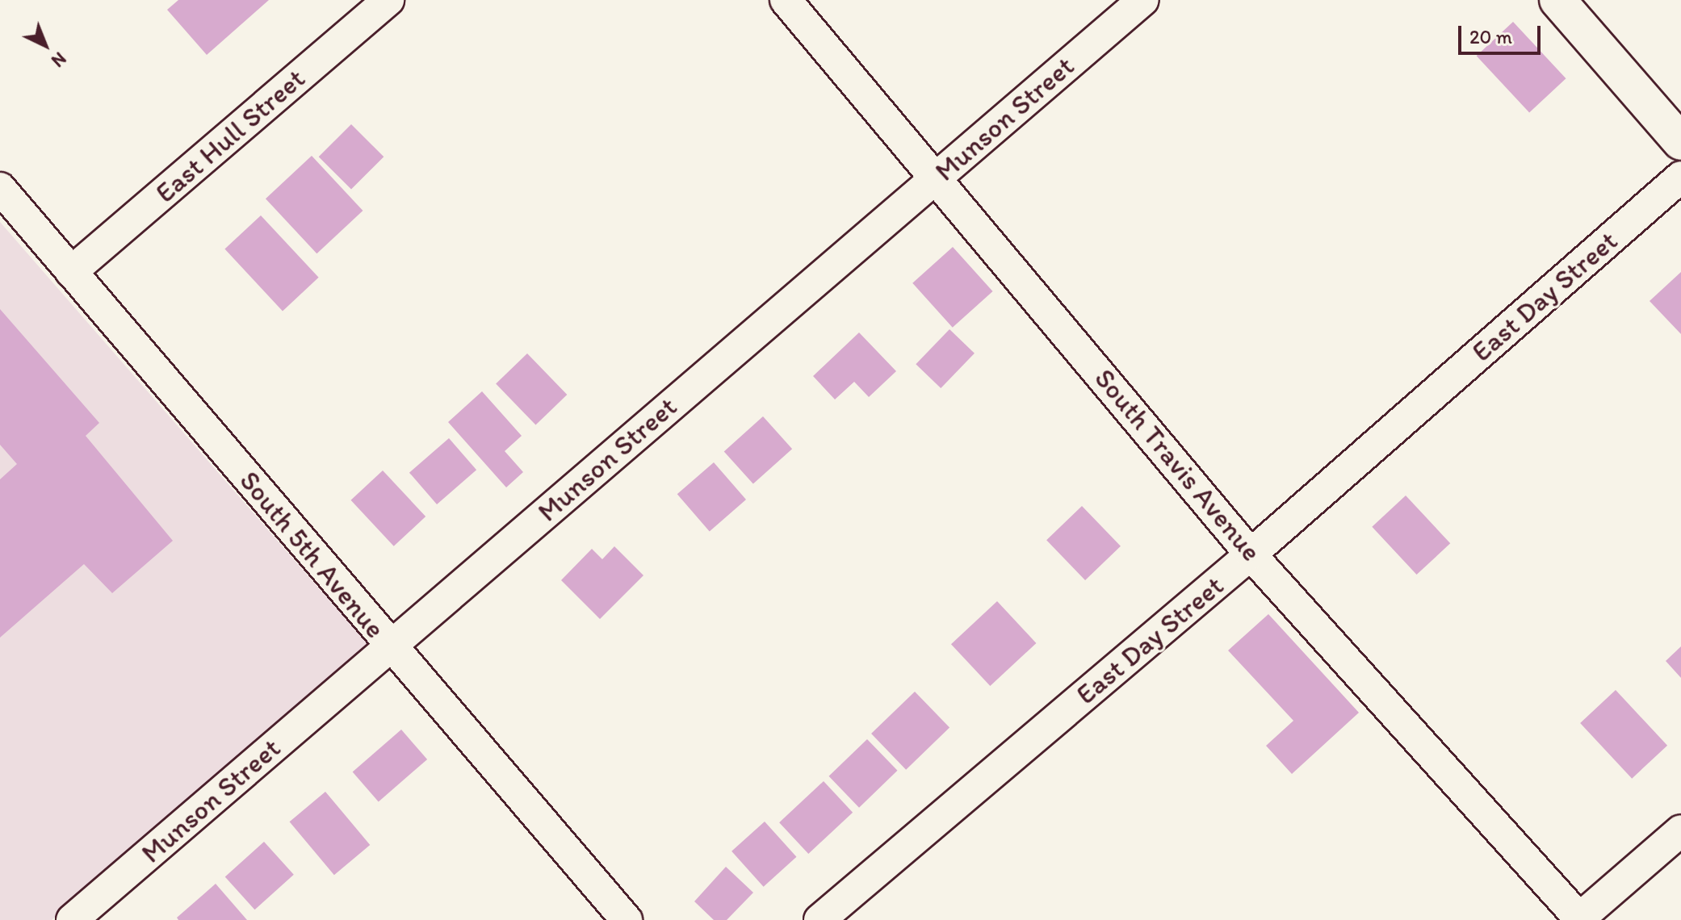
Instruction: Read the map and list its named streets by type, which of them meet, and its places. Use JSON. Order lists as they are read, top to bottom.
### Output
{
  "streets": {
    "street": [
      "Munson Street",
      "East Hull Street",
      "East Day Street",
      "South Travis Avenue",
      "South 5th Avenue"
    ]
  },
  "crossings": [
    ["Munson Street", "South Travis Avenue"],
    ["Munson Street", "South 5th Avenue"],
    ["East Hull Street", "South 5th Avenue"],
    ["East Day Street", "South Travis Avenue"]
  ],
  "scale_bar": "20 m",
  "north": "bottom right"
}
